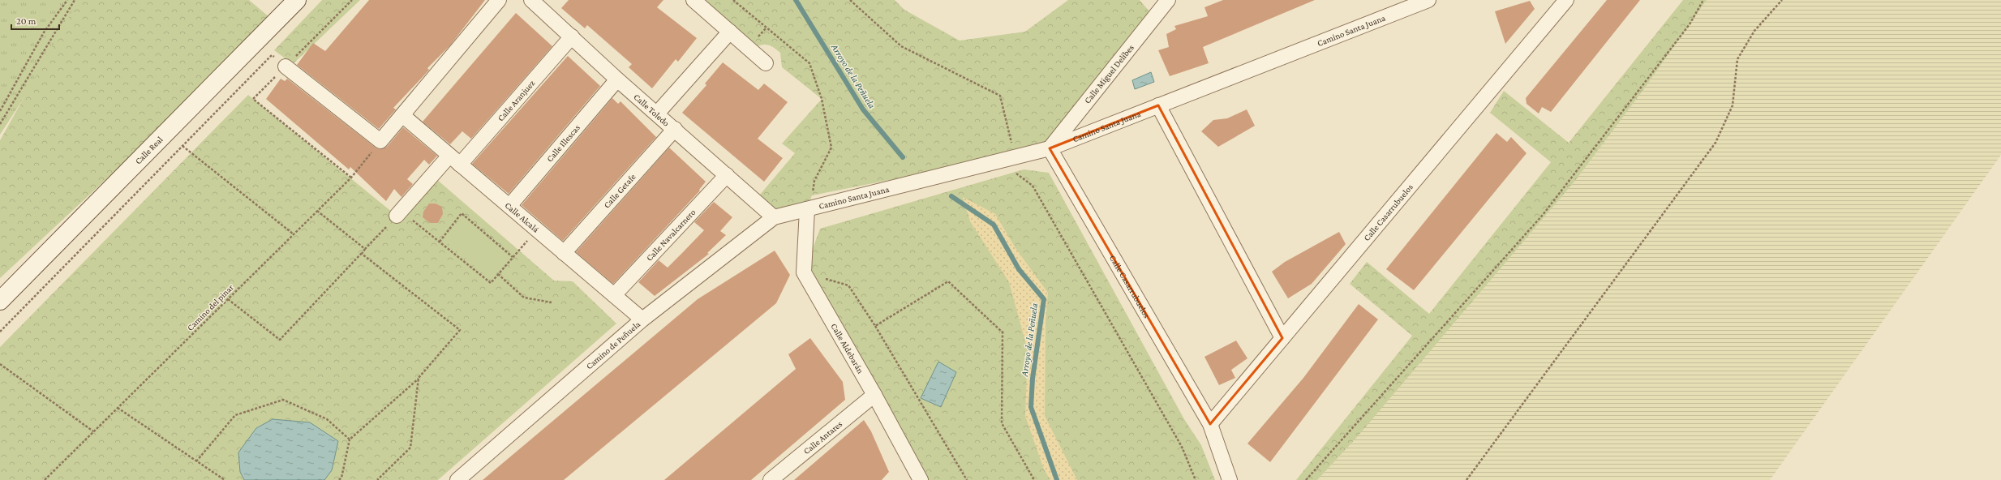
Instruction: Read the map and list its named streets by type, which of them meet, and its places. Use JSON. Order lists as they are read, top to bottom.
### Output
{
  "streets": {
    "street": [
      "Camino Santa Juana",
      "Calle Miguel Delibes",
      "Calle Aranjuez",
      "Calle Toledo",
      "Calle Illescas",
      "Calle Real",
      "Calle Getafe",
      "Calle Casarrubuelos",
      "Calle Alcalá",
      "Calle Navalcarnero",
      "Camino de Peñuela",
      "Calle Aldebarán",
      "Calle Antares"
    ],
    "path": ["Camino del pinar"]
  },
  "crossings": [
    ["Camino Santa Juana", "Calle Miguel Delibes"],
    ["Camino Santa Juana", "Calle Toledo"],
    ["Camino Santa Juana", "Calle Casarrubuelos"],
    ["Camino Santa Juana", "Camino de Peñuela"],
    ["Calle Miguel Delibes", "Calle Casarrubuelos"],
    ["Calle Aranjuez", "Calle Toledo"],
    ["Calle Aranjuez", "Calle Alcalá"],
    ["Calle Toledo", "Calle Illescas"],
    ["Calle Toledo", "Calle Getafe"],
    ["Calle Toledo", "Calle Navalcarnero"],
    ["Calle Toledo", "Camino de Peñuela"],
    ["Calle Illescas", "Calle Alcalá"],
    ["Calle Getafe", "Calle Alcalá"],
    ["Calle Alcalá", "Calle Navalcarnero"],
    ["Calle Alcalá", "Camino de Peñuela"],
    ["Calle Aldebarán", "Calle Antares"]
  ],
  "water": ["Arroyo de la Peñuela"],
  "scale_bar": "20 m"
}
